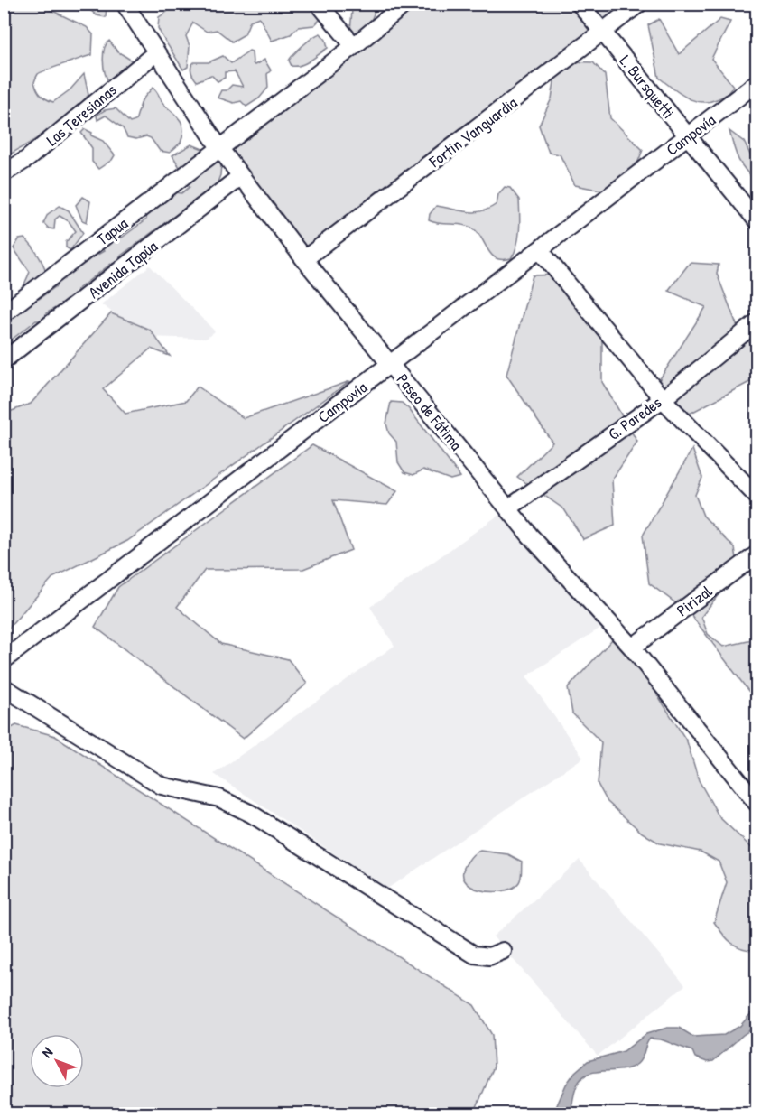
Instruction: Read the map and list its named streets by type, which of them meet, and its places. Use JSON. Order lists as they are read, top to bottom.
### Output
{
  "streets": {
    "street": [
      "L. Bursquetti",
      "Las Teresianas",
      "Fortin Vanguardia",
      "Campovía",
      "Tapua",
      "Avenida Tapúa",
      "Paseo de Fátima",
      "G. Paredes",
      "Pirizal"
    ]
  },
  "crossings": [
    ["L. Bursquetti", "Fortin Vanguardia"],
    ["L. Bursquetti", "Campovía"],
    ["Las Teresianas", "Paseo de Fátima"],
    ["Fortin Vanguardia", "Paseo de Fátima"],
    ["Campovía", "Paseo de Fátima"],
    ["Tapua", "Paseo de Fátima"],
    ["Avenida Tapúa", "Paseo de Fátima"],
    ["Paseo de Fátima", "G. Paredes"],
    ["Paseo de Fátima", "Pirizal"]
  ],
  "north": "top left"
}
